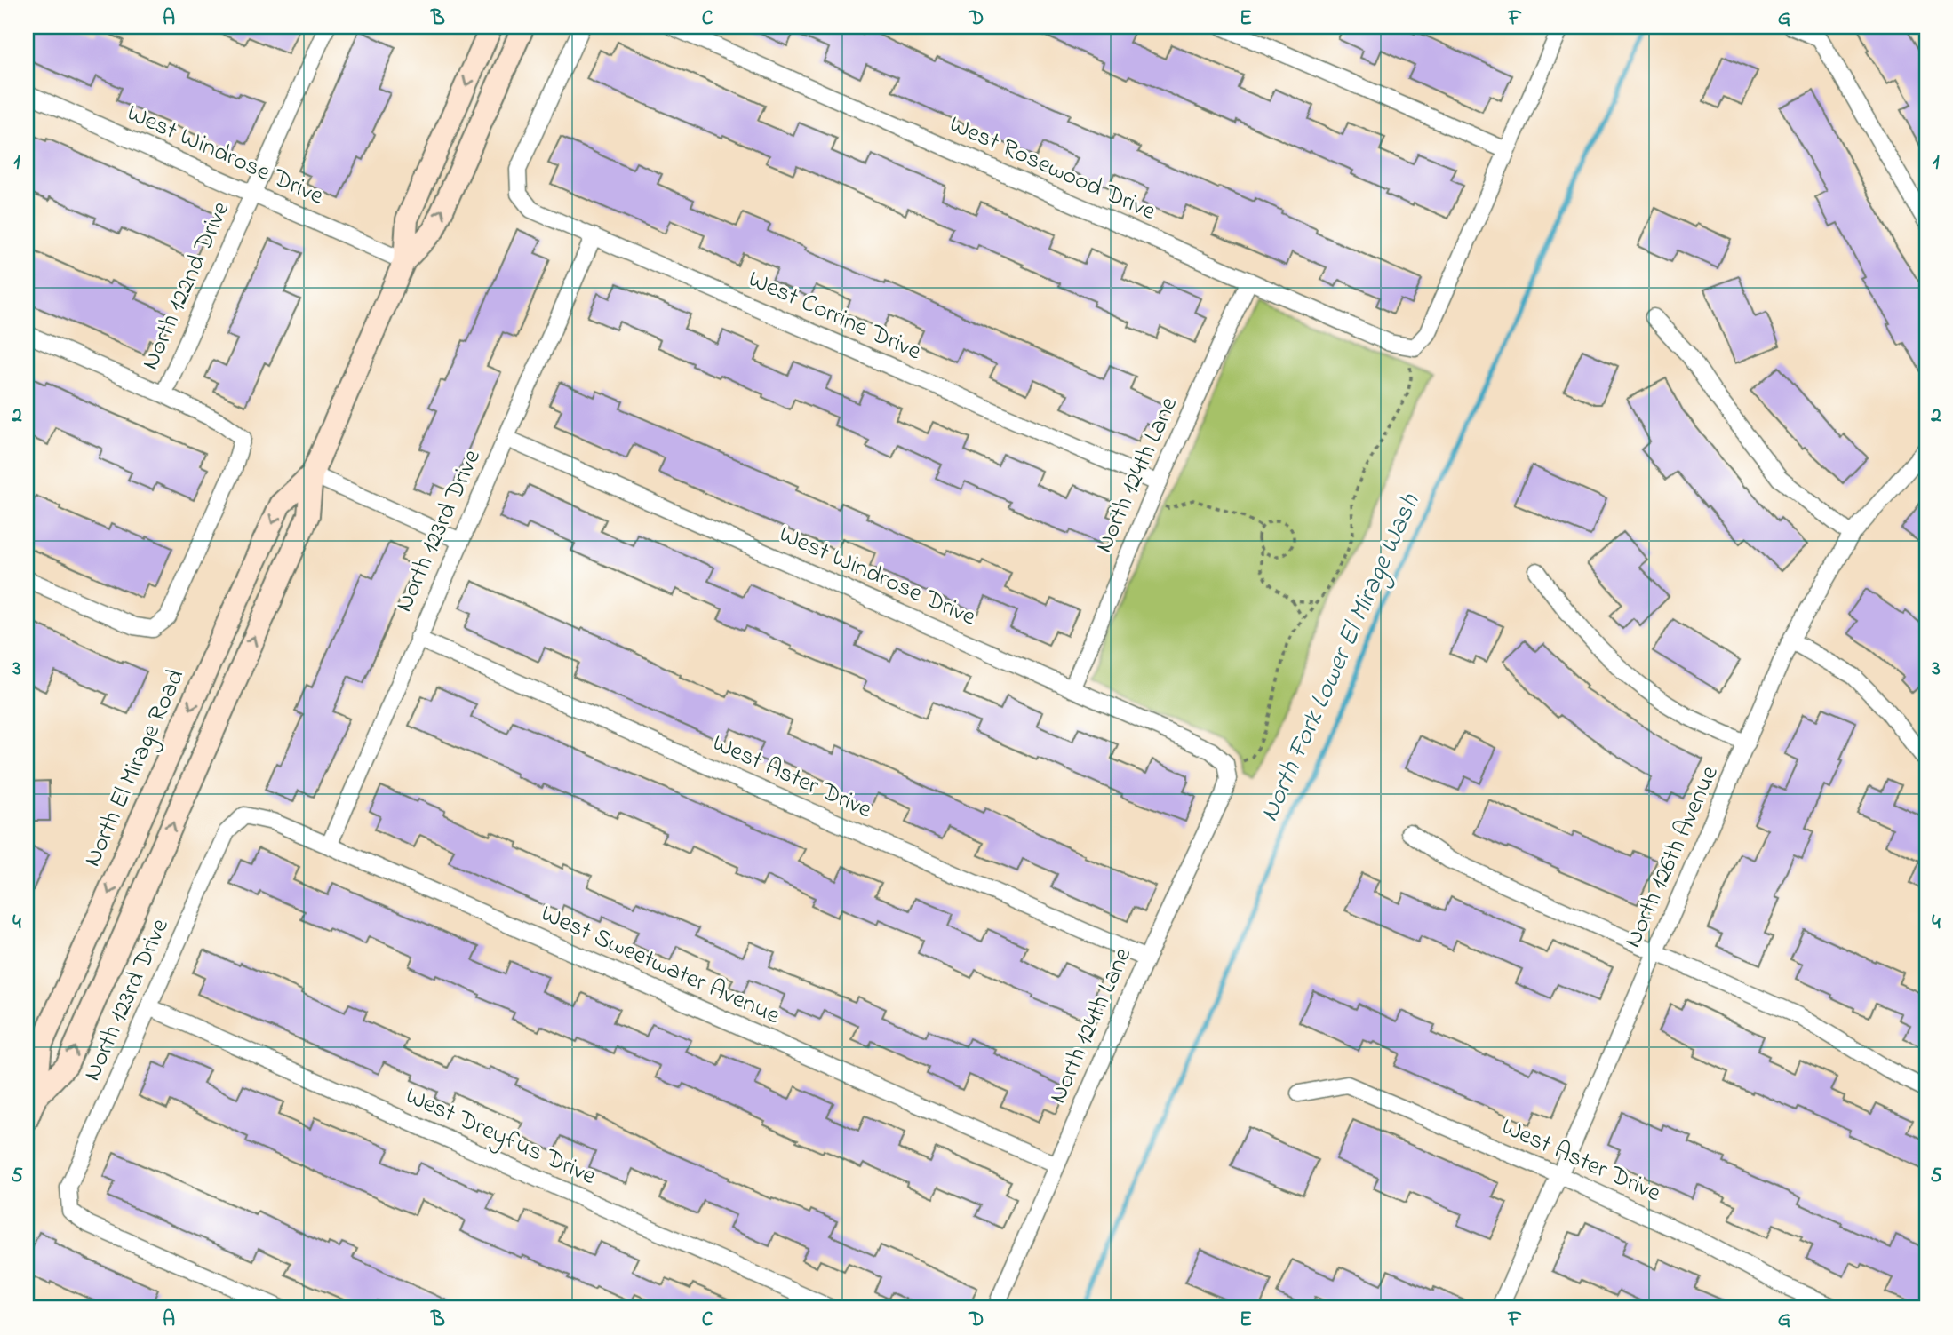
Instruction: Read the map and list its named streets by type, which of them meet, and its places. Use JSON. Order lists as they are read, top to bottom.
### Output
{
  "streets": {
    "main road": ["North El Mirage Road"],
    "street": [
      "West Windrose Drive",
      "West Rosewood Drive",
      "North 122nd Drive",
      "West Corrine Drive",
      "North 124th Lane",
      "North 123rd Drive",
      "West Aster Drive",
      "North 126th Avenue",
      "West Sweetwater Avenue",
      "West Dreyfus Drive"
    ]
  },
  "crossings": [
    ["West Windrose Drive", "North 122nd Drive"],
    ["West Windrose Drive", "North 124th Lane"],
    ["West Windrose Drive", "North 123rd Drive"],
    ["West Windrose Drive", "North El Mirage Road"],
    ["West Rosewood Drive", "North 124th Lane"],
    ["West Corrine Drive", "North 124th Lane"],
    ["West Corrine Drive", "North 123rd Drive"],
    ["North 124th Lane", "West Aster Drive"],
    ["North 124th Lane", "West Sweetwater Avenue"],
    ["North 123rd Drive", "West Aster Drive"],
    ["North 123rd Drive", "West Sweetwater Avenue"],
    ["North 123rd Drive", "West Dreyfus Drive"],
    ["West Aster Drive", "North 126th Avenue"]
  ],
  "water": ["North Fork Lower El Mirage Wash"],
  "grid": {
    "columns": [
      "A",
      "B",
      "C",
      "D",
      "E",
      "F",
      "G"
    ],
    "rows": [
      "1",
      "2",
      "3",
      "4",
      "5"
    ]
  }
}
